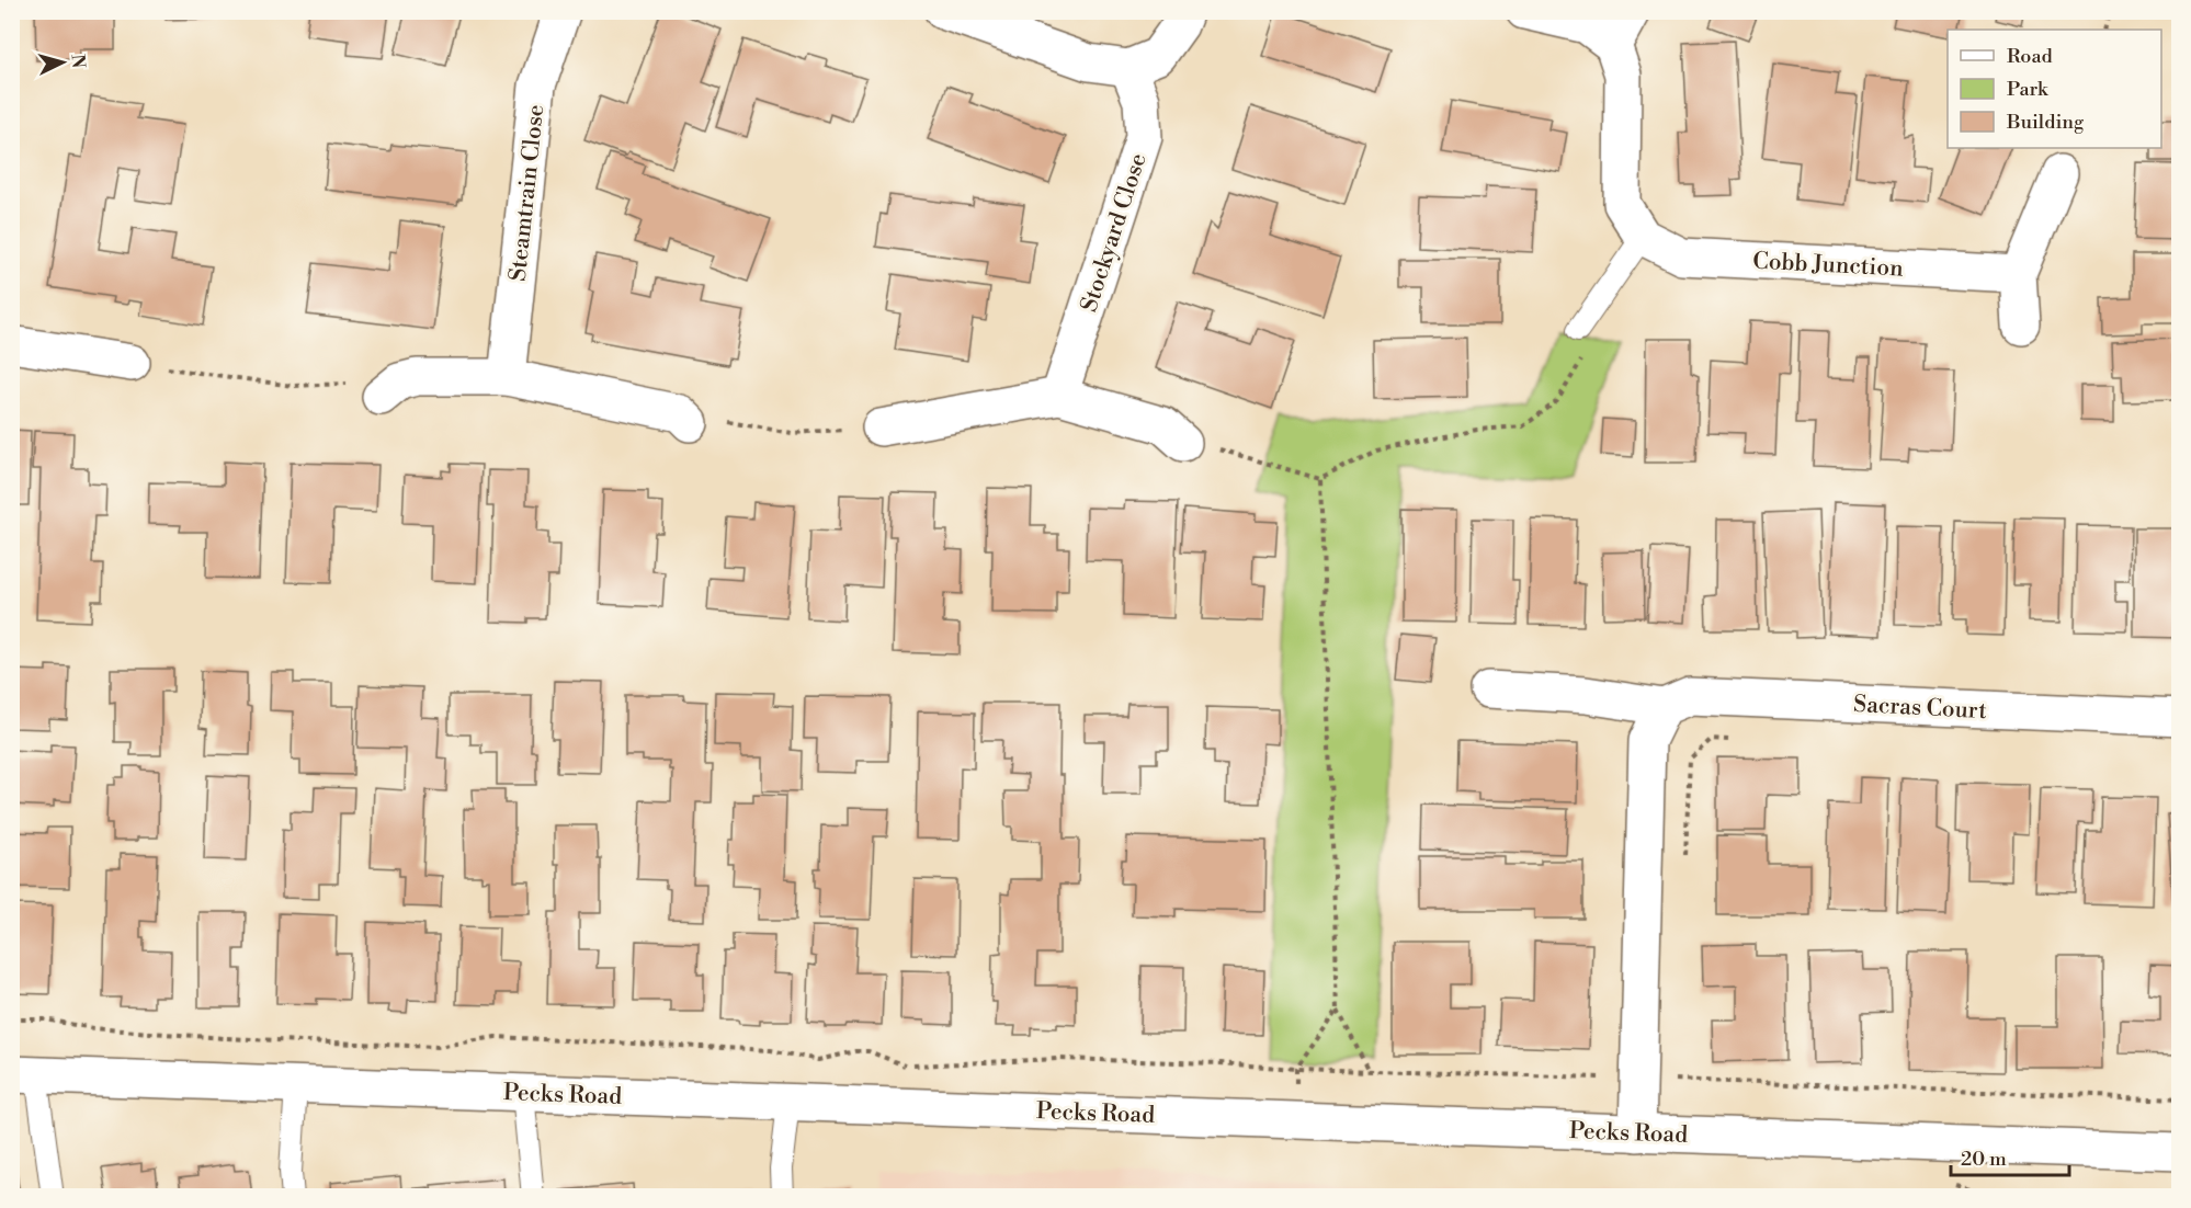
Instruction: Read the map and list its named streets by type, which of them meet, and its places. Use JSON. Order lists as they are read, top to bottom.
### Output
{
  "streets": {
    "street": [
      "Steamtrain Close",
      "Stockyard Close",
      "Cobb Junction",
      "Sacras Court",
      "Pecks Road"
    ]
  },
  "legend": ["Road", "Park", "Building"],
  "scale_bar": "20 m",
  "north": "right"
}
